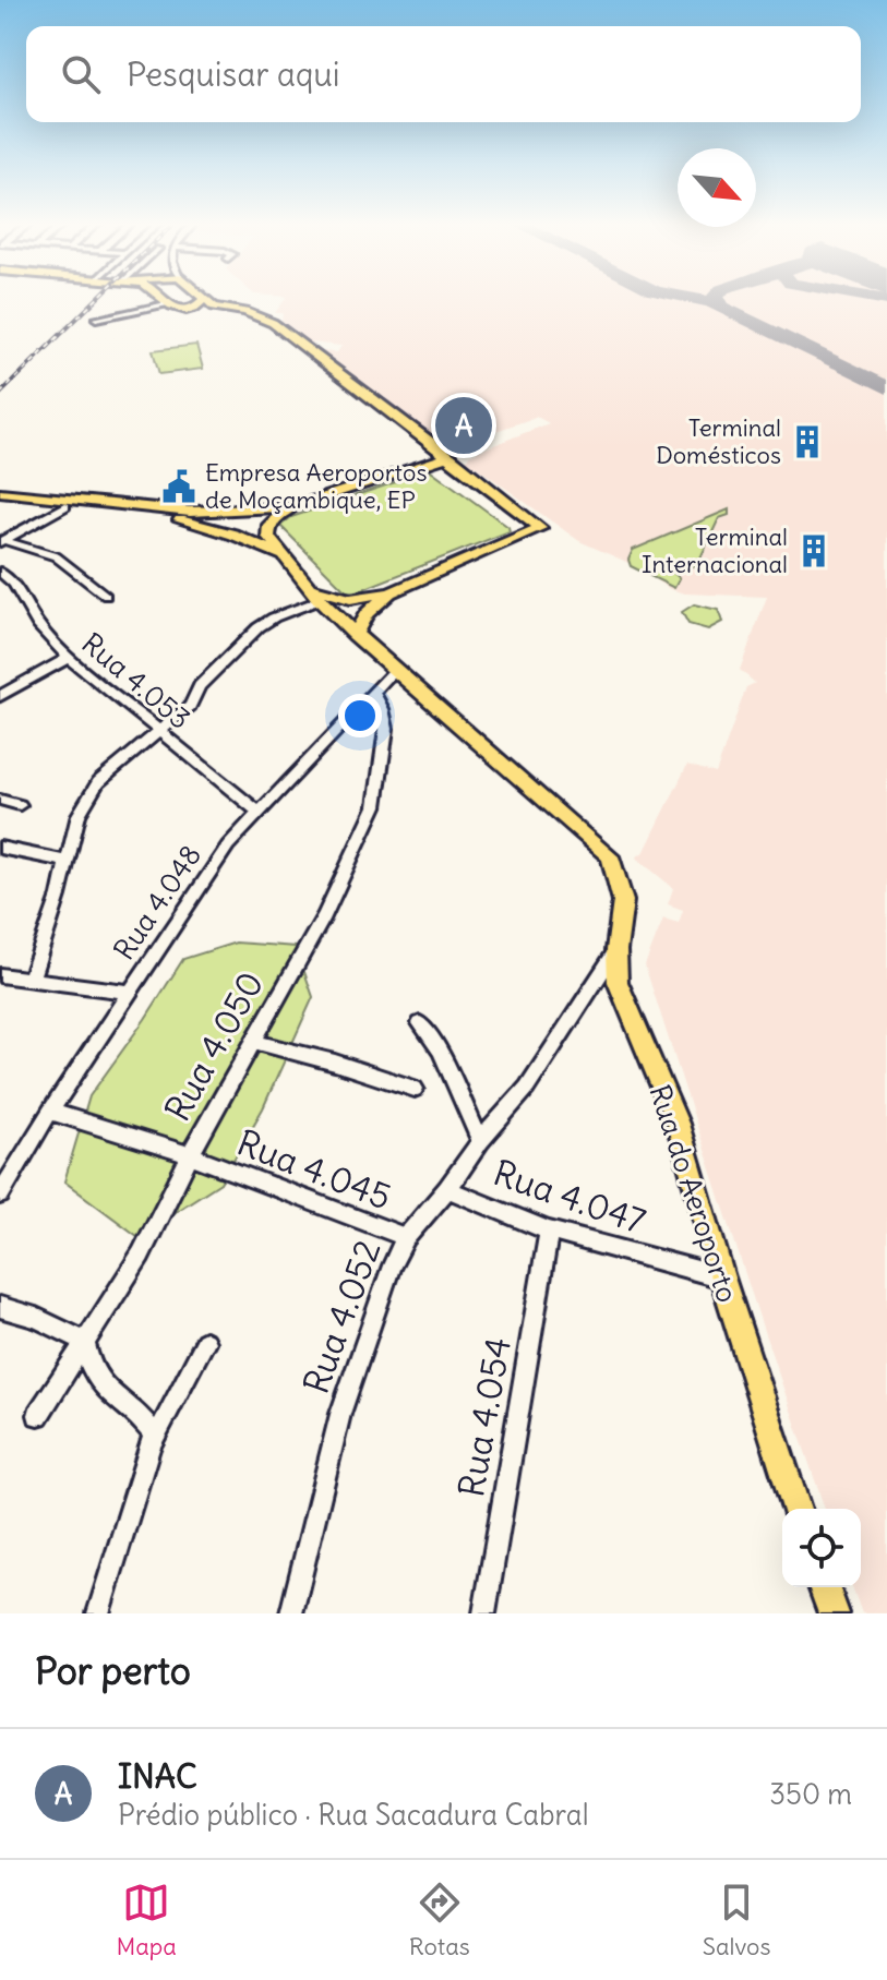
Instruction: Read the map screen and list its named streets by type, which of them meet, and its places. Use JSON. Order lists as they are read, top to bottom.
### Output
{
  "streets": {
    "main road": ["Rua do Aeroporto"],
    "street": [
      "Rua 4.053",
      "Rua 4.048",
      "Rua 4.050",
      "Rua 4.045",
      "Rua 4.047",
      "Rua 4.052",
      "Rua 4.054"
    ]
  },
  "crossings": [
    ["Rua 4.053", "Rua 4.048"],
    ["Rua 4.048", "Rua 4.050"],
    ["Rua 4.048", "Rua 4.045"],
    ["Rua 4.048", "Rua do Aeroporto"],
    ["Rua 4.050", "Rua 4.045"],
    ["Rua 4.045", "Rua 4.052"],
    ["Rua do Aeroporto", "Rua 4.047"],
    ["Rua do Aeroporto", "Rua 4.052"],
    ["Rua 4.047", "Rua 4.052"],
    ["Rua 4.047", "Rua 4.054"]
  ],
  "places": {
    "building": ["Terminal Domésticos", "Terminal Internacional"],
    "public building": ["Empresa Aeroportos de Moçambique, EP"]
  },
  "north": "bottom right",
  "page": {
    "search": "Pesquisar aqui",
    "pins": "A",
    "heading": "Por perto",
    "list": [
      {
        "mark": "A",
        "name": "INAC",
        "note": "Prédio público · Rua Sacadura Cabral",
        "value": "350 m"
      }
    ],
    "nav": ["Mapa", "Rotas", "Salvos"]
  }
}
